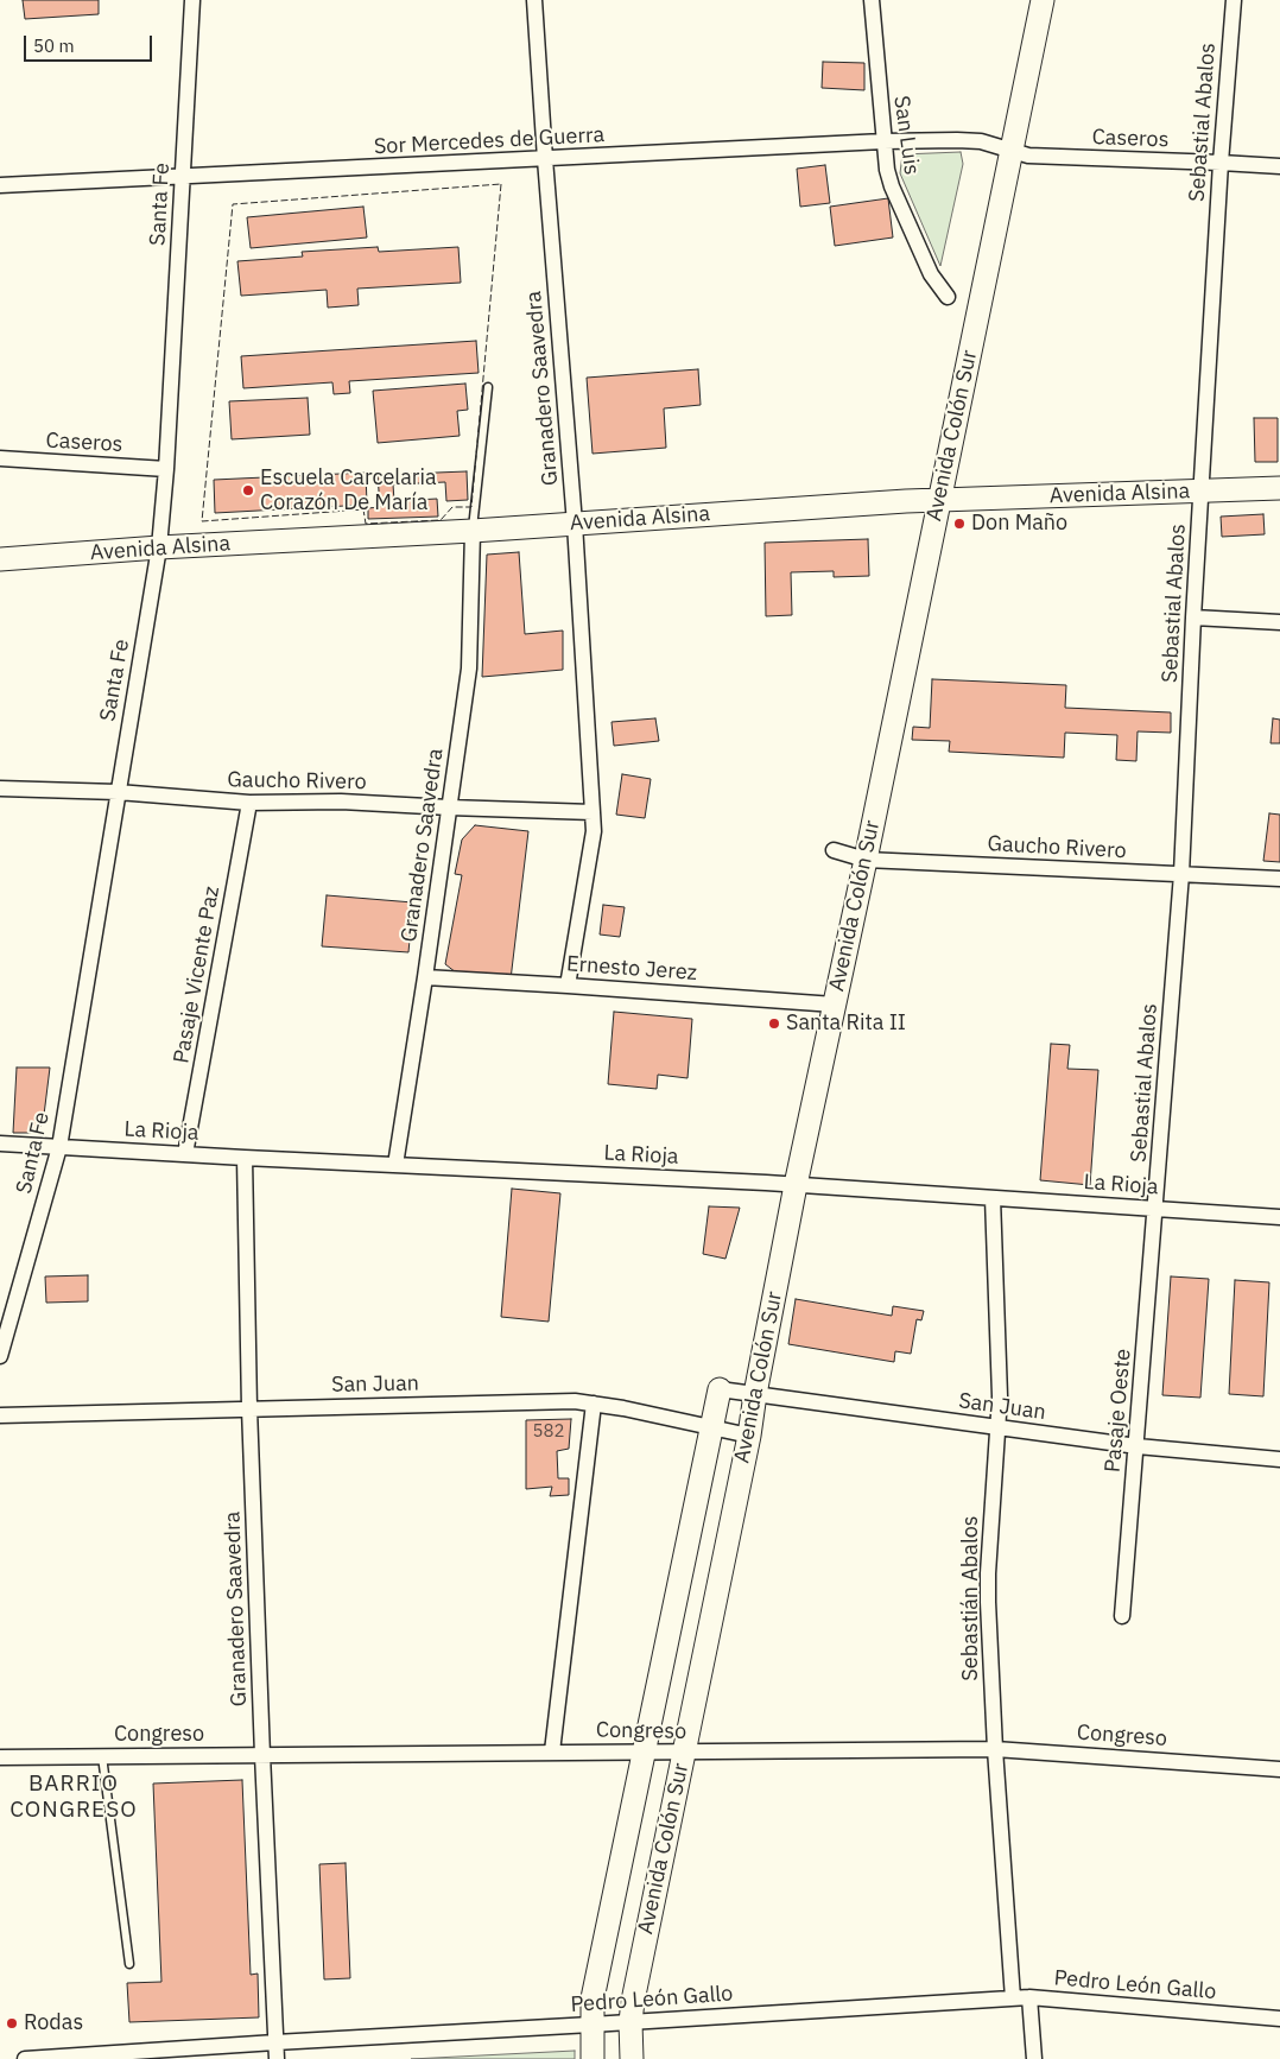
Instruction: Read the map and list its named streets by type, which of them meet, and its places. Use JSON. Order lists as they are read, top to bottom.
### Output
{
  "streets": {
    "main road": ["Avenida Colón Sur", "Avenida Alsina"],
    "street": [
      "Sebastial Abalos",
      "San Luis",
      "Caseros",
      "Sor Mercedes de Guerra",
      "Santa Fe",
      "Granadero Saavedra",
      "Gaucho Rivero",
      "Ernesto Jerez",
      "Pasaje Vicente Paz",
      "La Rioja",
      "San Juan",
      "Pasaje Oeste",
      "Sebastián Abalos",
      "Congreso",
      "Pedro León Gallo"
    ]
  },
  "crossings": [
    ["Sebastial Abalos", "Caseros"],
    ["Sebastial Abalos", "Avenida Alsina"],
    ["Sebastial Abalos", "Gaucho Rivero"],
    ["Sebastial Abalos", "La Rioja"],
    ["Sebastial Abalos", "Pasaje Oeste"],
    ["San Luis", "Sor Mercedes de Guerra"],
    ["Caseros", "Sor Mercedes de Guerra"],
    ["Caseros", "Santa Fe"],
    ["Caseros", "Avenida Colón Sur"],
    ["Sor Mercedes de Guerra", "Santa Fe"],
    ["Sor Mercedes de Guerra", "Granadero Saavedra"],
    ["Santa Fe", "Avenida Alsina"],
    ["Santa Fe", "Gaucho Rivero"],
    ["Santa Fe", "La Rioja"],
    ["Granadero Saavedra", "Avenida Alsina"],
    ["Granadero Saavedra", "Gaucho Rivero"],
    ["Granadero Saavedra", "Ernesto Jerez"],
    ["Granadero Saavedra", "La Rioja"],
    ["Granadero Saavedra", "San Juan"],
    ["Granadero Saavedra", "Congreso"],
    ["Granadero Saavedra", "Pedro León Gallo"],
    ["Avenida Colón Sur", "Avenida Alsina"],
    ["Avenida Colón Sur", "Gaucho Rivero"],
    ["Avenida Colón Sur", "Ernesto Jerez"],
    ["Avenida Colón Sur", "La Rioja"],
    ["Avenida Colón Sur", "San Juan"],
    ["Avenida Colón Sur", "Congreso"],
    ["Avenida Colón Sur", "Pedro León Gallo"],
    ["Gaucho Rivero", "Pasaje Vicente Paz"],
    ["Pasaje Vicente Paz", "La Rioja"],
    ["La Rioja", "Pasaje Oeste"],
    ["La Rioja", "Sebastián Abalos"],
    ["San Juan", "Pasaje Oeste"],
    ["San Juan", "Sebastián Abalos"],
    ["Sebastián Abalos", "Congreso"],
    ["Sebastián Abalos", "Pedro León Gallo"]
  ],
  "districts": ["BARRIO CONGRESO"],
  "places": [
    "Escuela Carcelaria Corazón De María",
    "Don Maño",
    "Santa Rita II",
    "Rodas"
  ],
  "house_numbers": ["582"],
  "scale_bar": "50 m"
}
